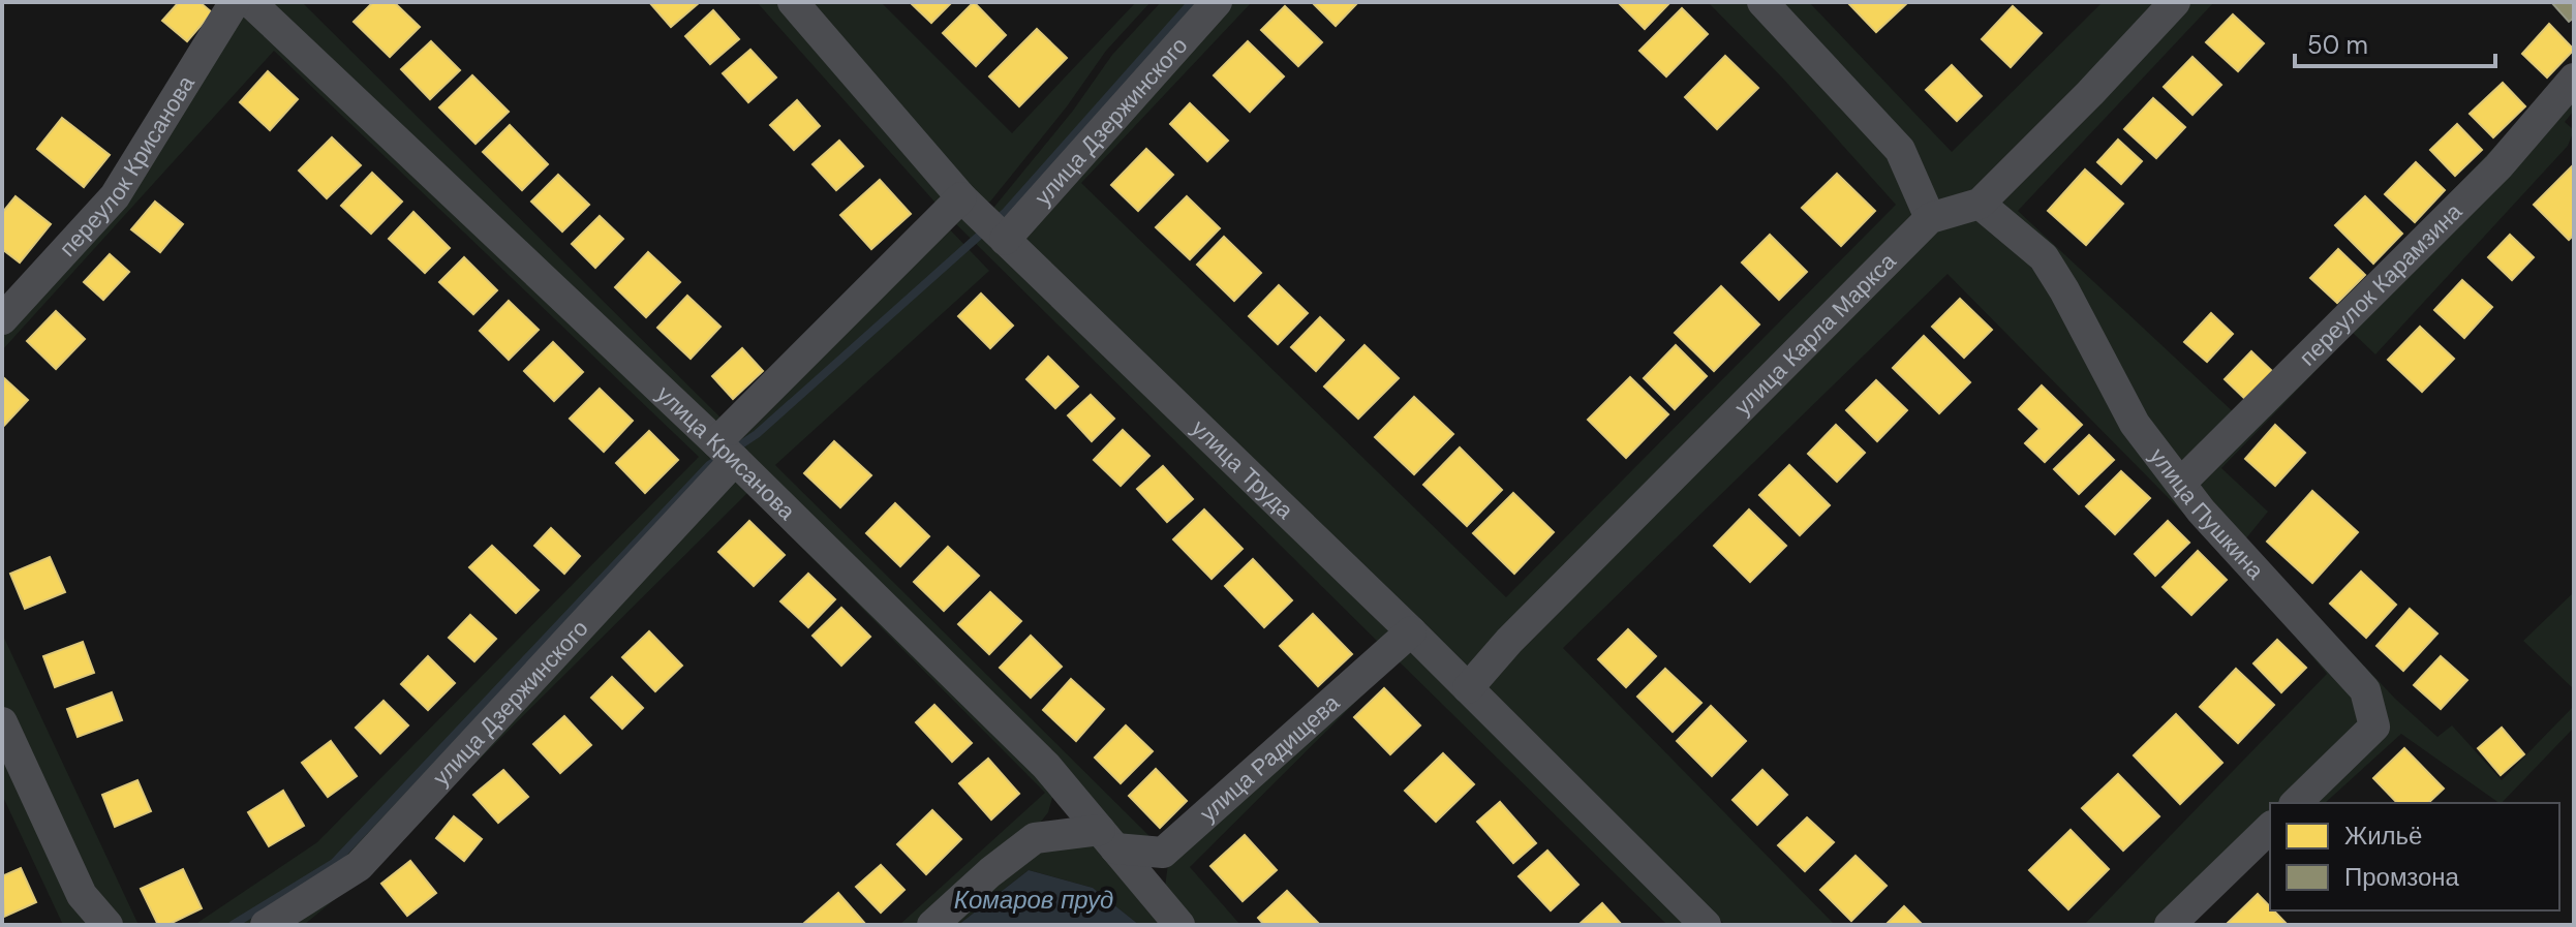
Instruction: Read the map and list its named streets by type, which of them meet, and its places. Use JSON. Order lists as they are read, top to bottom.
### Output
{
  "streets": {
    "street": [
      "улица Дзержинского",
      "переулок Крисанова",
      "переулок Карамзина",
      "улица Карла Маркса",
      "улица Крисанова",
      "улица Труда",
      "улица Пушкина",
      "улица Радищева"
    ]
  },
  "crossings": [
    ["улица Дзержинского", "улица Крисанова"],
    ["улица Дзержинского", "улица Труда"],
    ["переулок Карамзина", "улица Пушкина"],
    ["улица Карла Маркса", "улица Труда"],
    ["улица Карла Маркса", "улица Пушкина"],
    ["улица Труда", "улица Радищева"]
  ],
  "water": ["Комаров пруд"],
  "legend": ["Жильё", "Промзона"],
  "scale_bar": "50 m"
}
